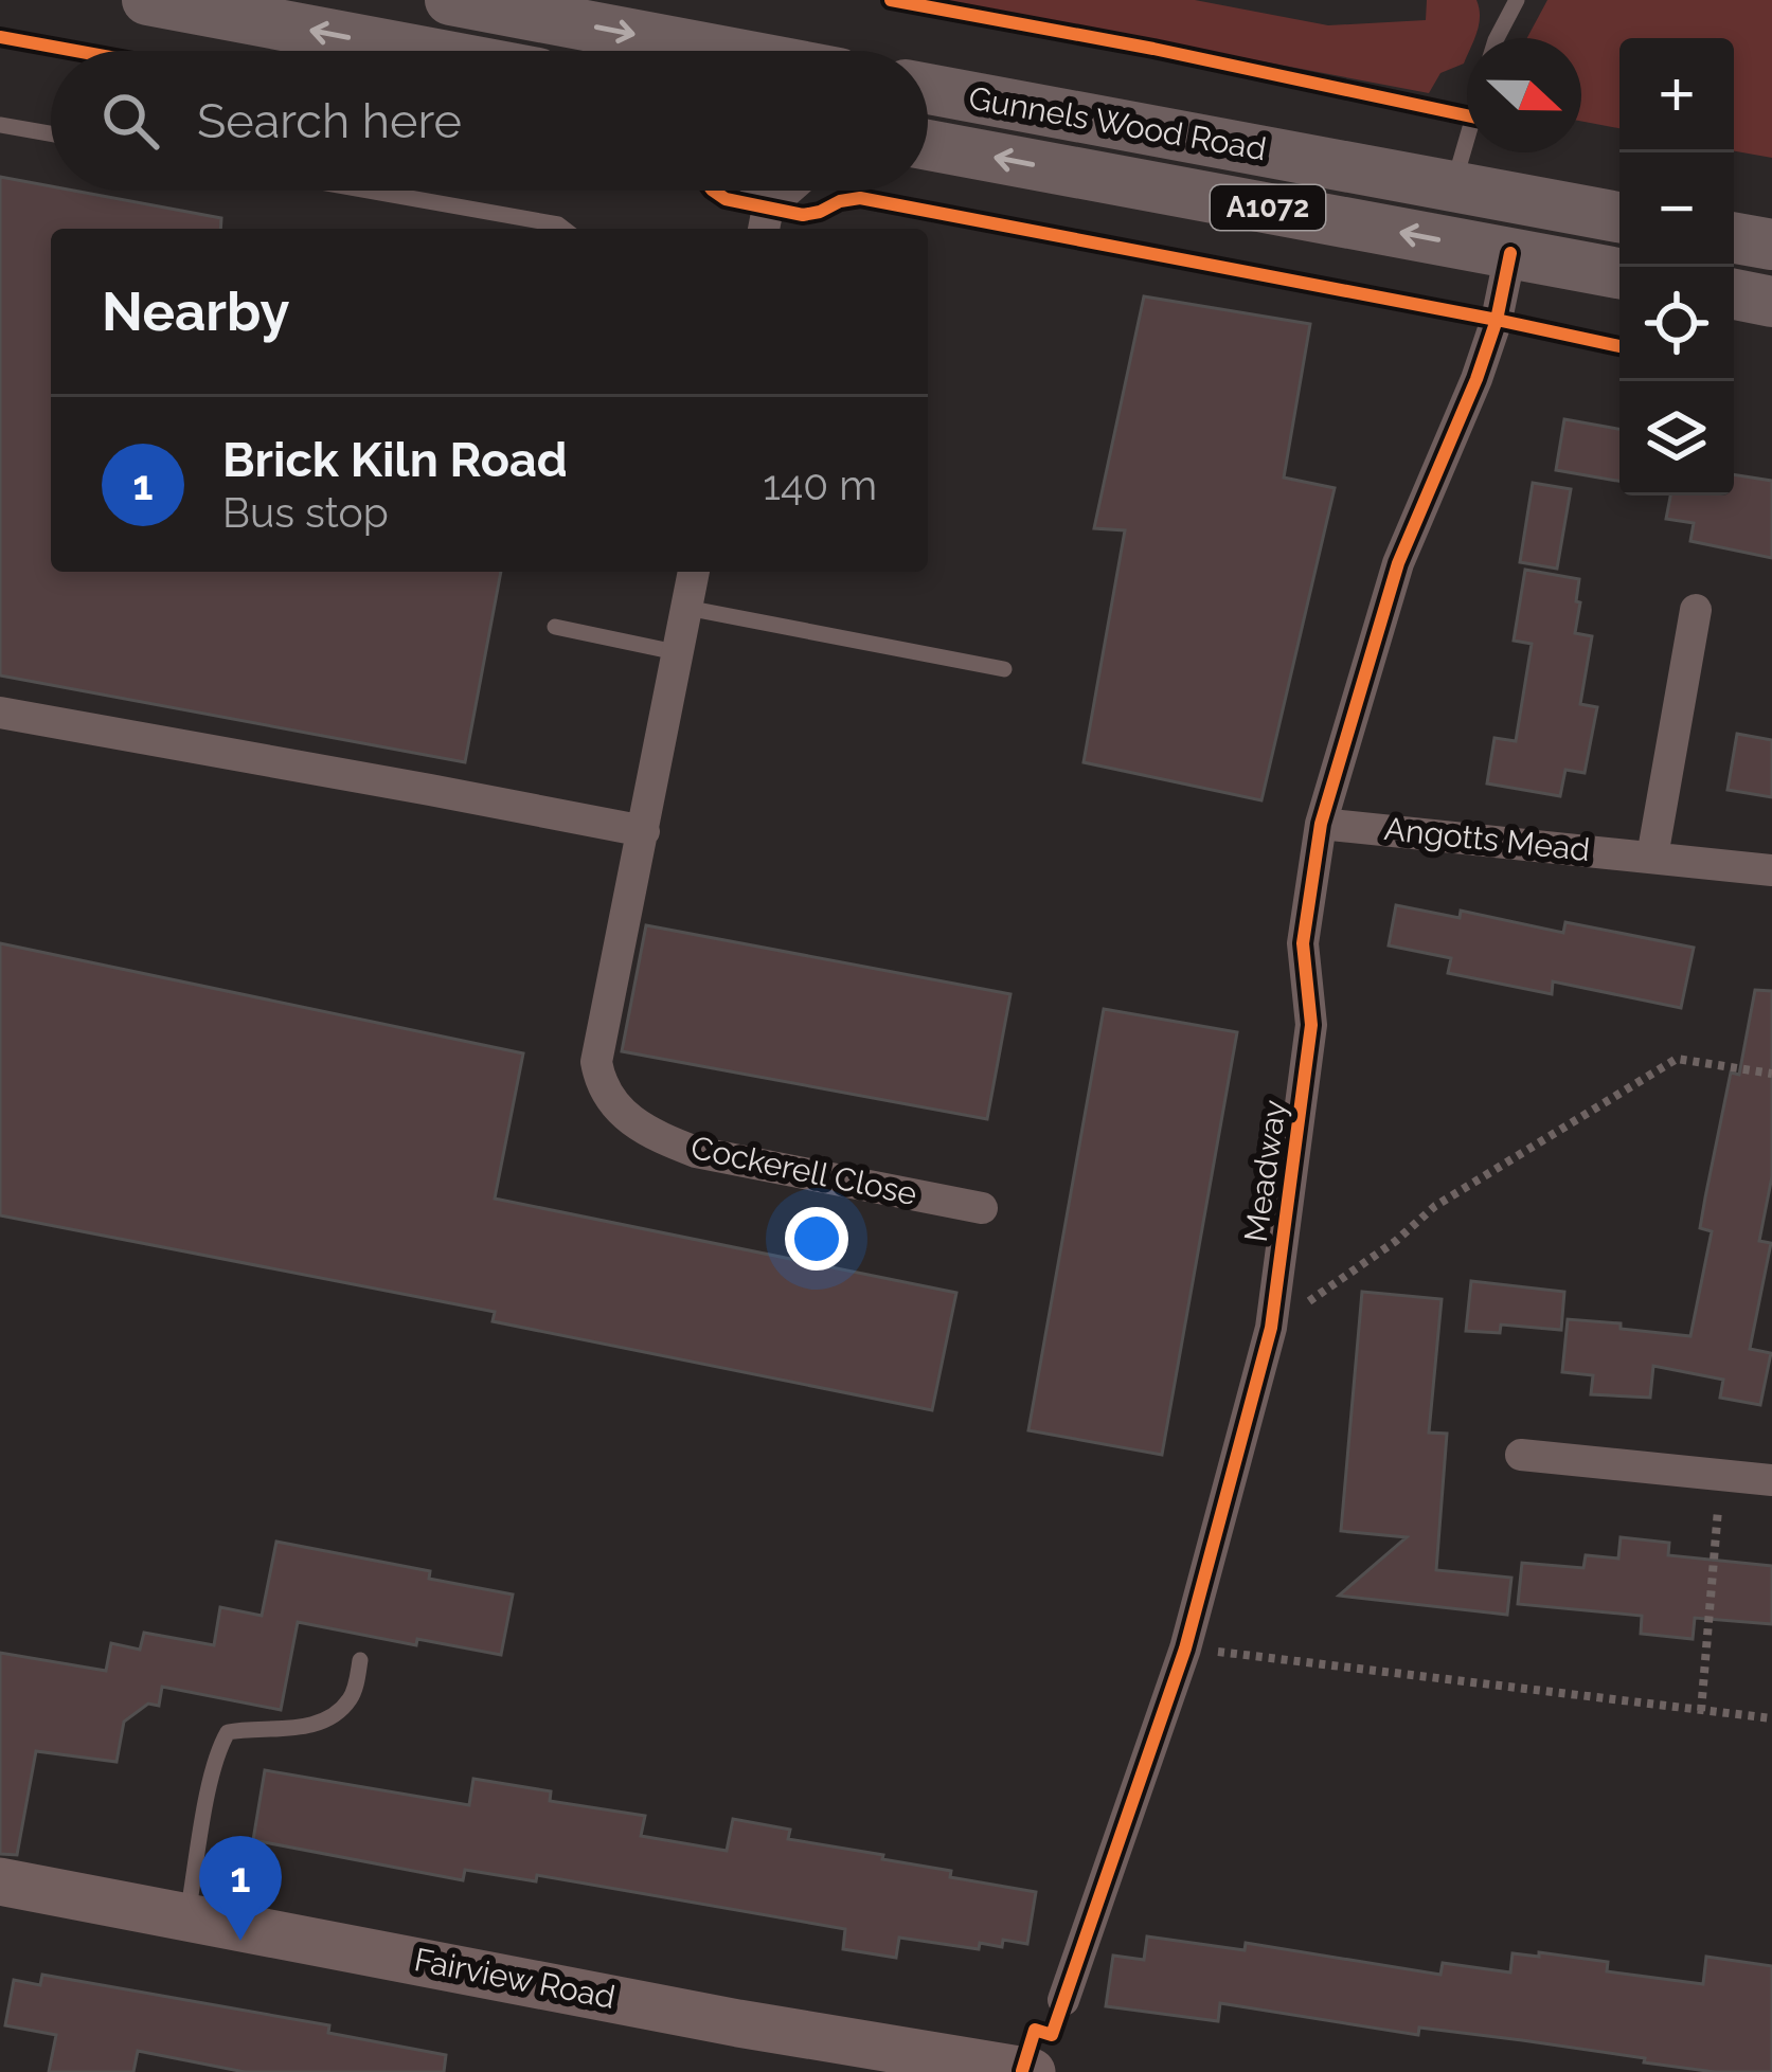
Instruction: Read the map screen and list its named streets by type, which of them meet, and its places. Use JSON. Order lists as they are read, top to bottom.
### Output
{
  "streets": {
    "main road": ["Gunnels Wood Road", "A1072"],
    "street": [
      "Angotts Mead",
      "Cockerell Close",
      "Meadway",
      "Fairview Road"
    ]
  },
  "crossings": [
    ["Gunnels Wood Road", "Meadway"],
    ["Angotts Mead", "Meadway"]
  ],
  "north": "right",
  "page": {
    "map_buttons": ["+", "−"],
    "search": "Search here",
    "heading": "Nearby",
    "list": [
      {
        "mark": "1",
        "name": "Brick Kiln Road",
        "note": "Bus stop",
        "value": "140 m"
      }
    ],
    "pins": "1"
  }
}
